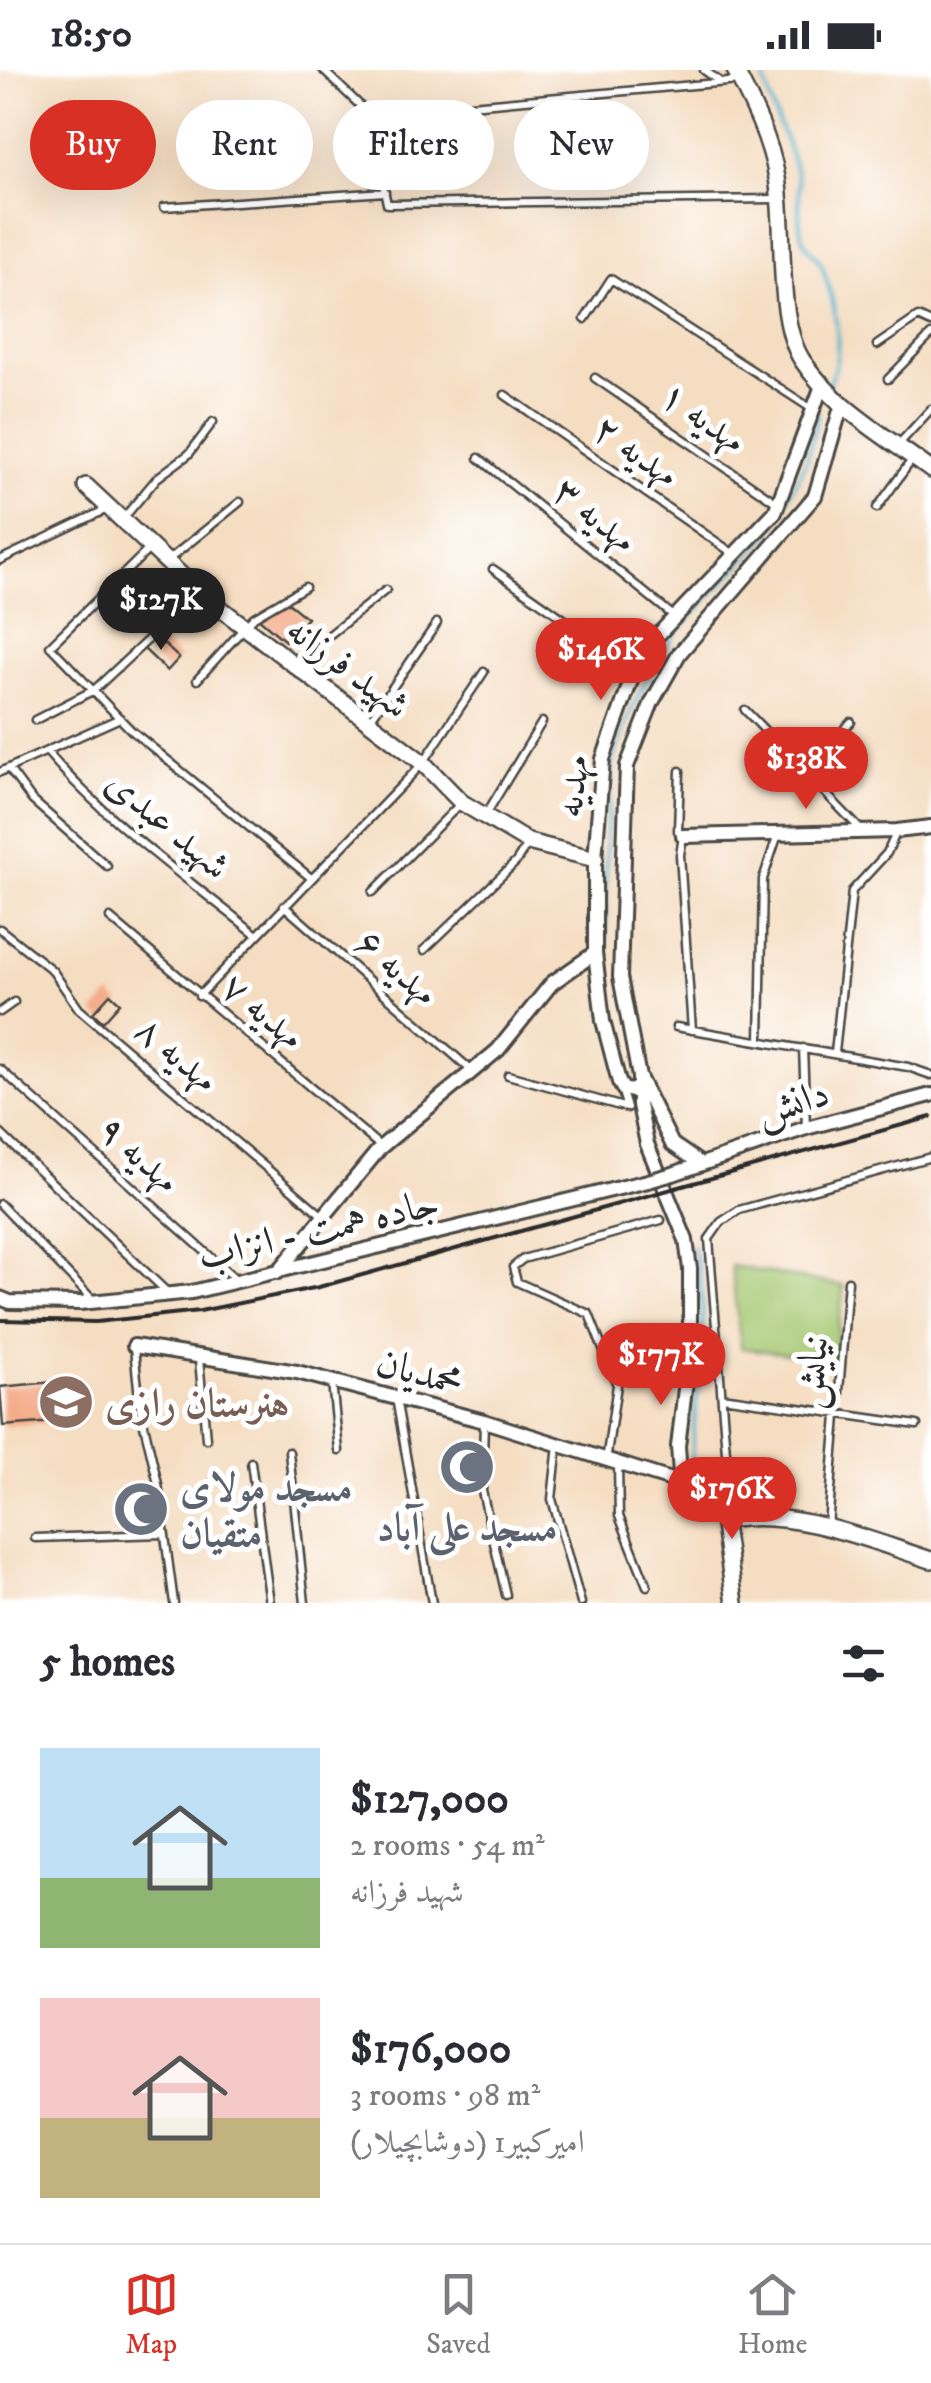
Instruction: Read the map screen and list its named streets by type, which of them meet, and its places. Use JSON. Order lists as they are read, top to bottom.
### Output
{
  "streets": {
    "street": [
      "شهید فرزانه",
      "مهدیه",
      "دانش",
      "جاده همت - انزاب",
      "محمدیان"
    ],
    "lane": [
      "مهدیه ۱",
      "مهدیه ۲",
      "مهدیه ۳",
      "شهید عبدی",
      "مهدیه ۶",
      "مهدیه ۷",
      "مهدیه ۸",
      "مهدیه ۹",
      "نیایش"
    ]
  },
  "crossings": [
    ["مهدیه ۱", "مهدیه"],
    ["مهدیه ۲", "مهدیه"],
    ["مهدیه ۳", "مهدیه"],
    ["شهید فرزانه", "مهدیه"],
    ["دانش", "جاده همت - انزاب"],
    ["مهدیه ۹", "جاده همت - انزاب"]
  ],
  "places": {
    "school or university": ["هنرستان رازی"],
    "mosque": ["مسجد علی آباد", "مسجد مولای متقیان"]
  },
  "page": {
    "status": "18:50",
    "chip": [
      "Buy",
      "Rent",
      "Filters",
      "New"
    ],
    "price": [
      "$127K",
      "$146K",
      "$138K",
      "$177K",
      "$176K"
    ],
    "heading": "5 homes",
    "list": [
      {
        "name": "$127,000",
        "note": "2 rooms · 54 m² · شهید فرزانه"
      },
      {
        "name": "$176,000",
        "note": "3 rooms · 98 m² · امیرکبیر1 (دوشابچیلار)"
      }
    ],
    "tabs": ["Map", "Saved", "Home"]
  }
}
